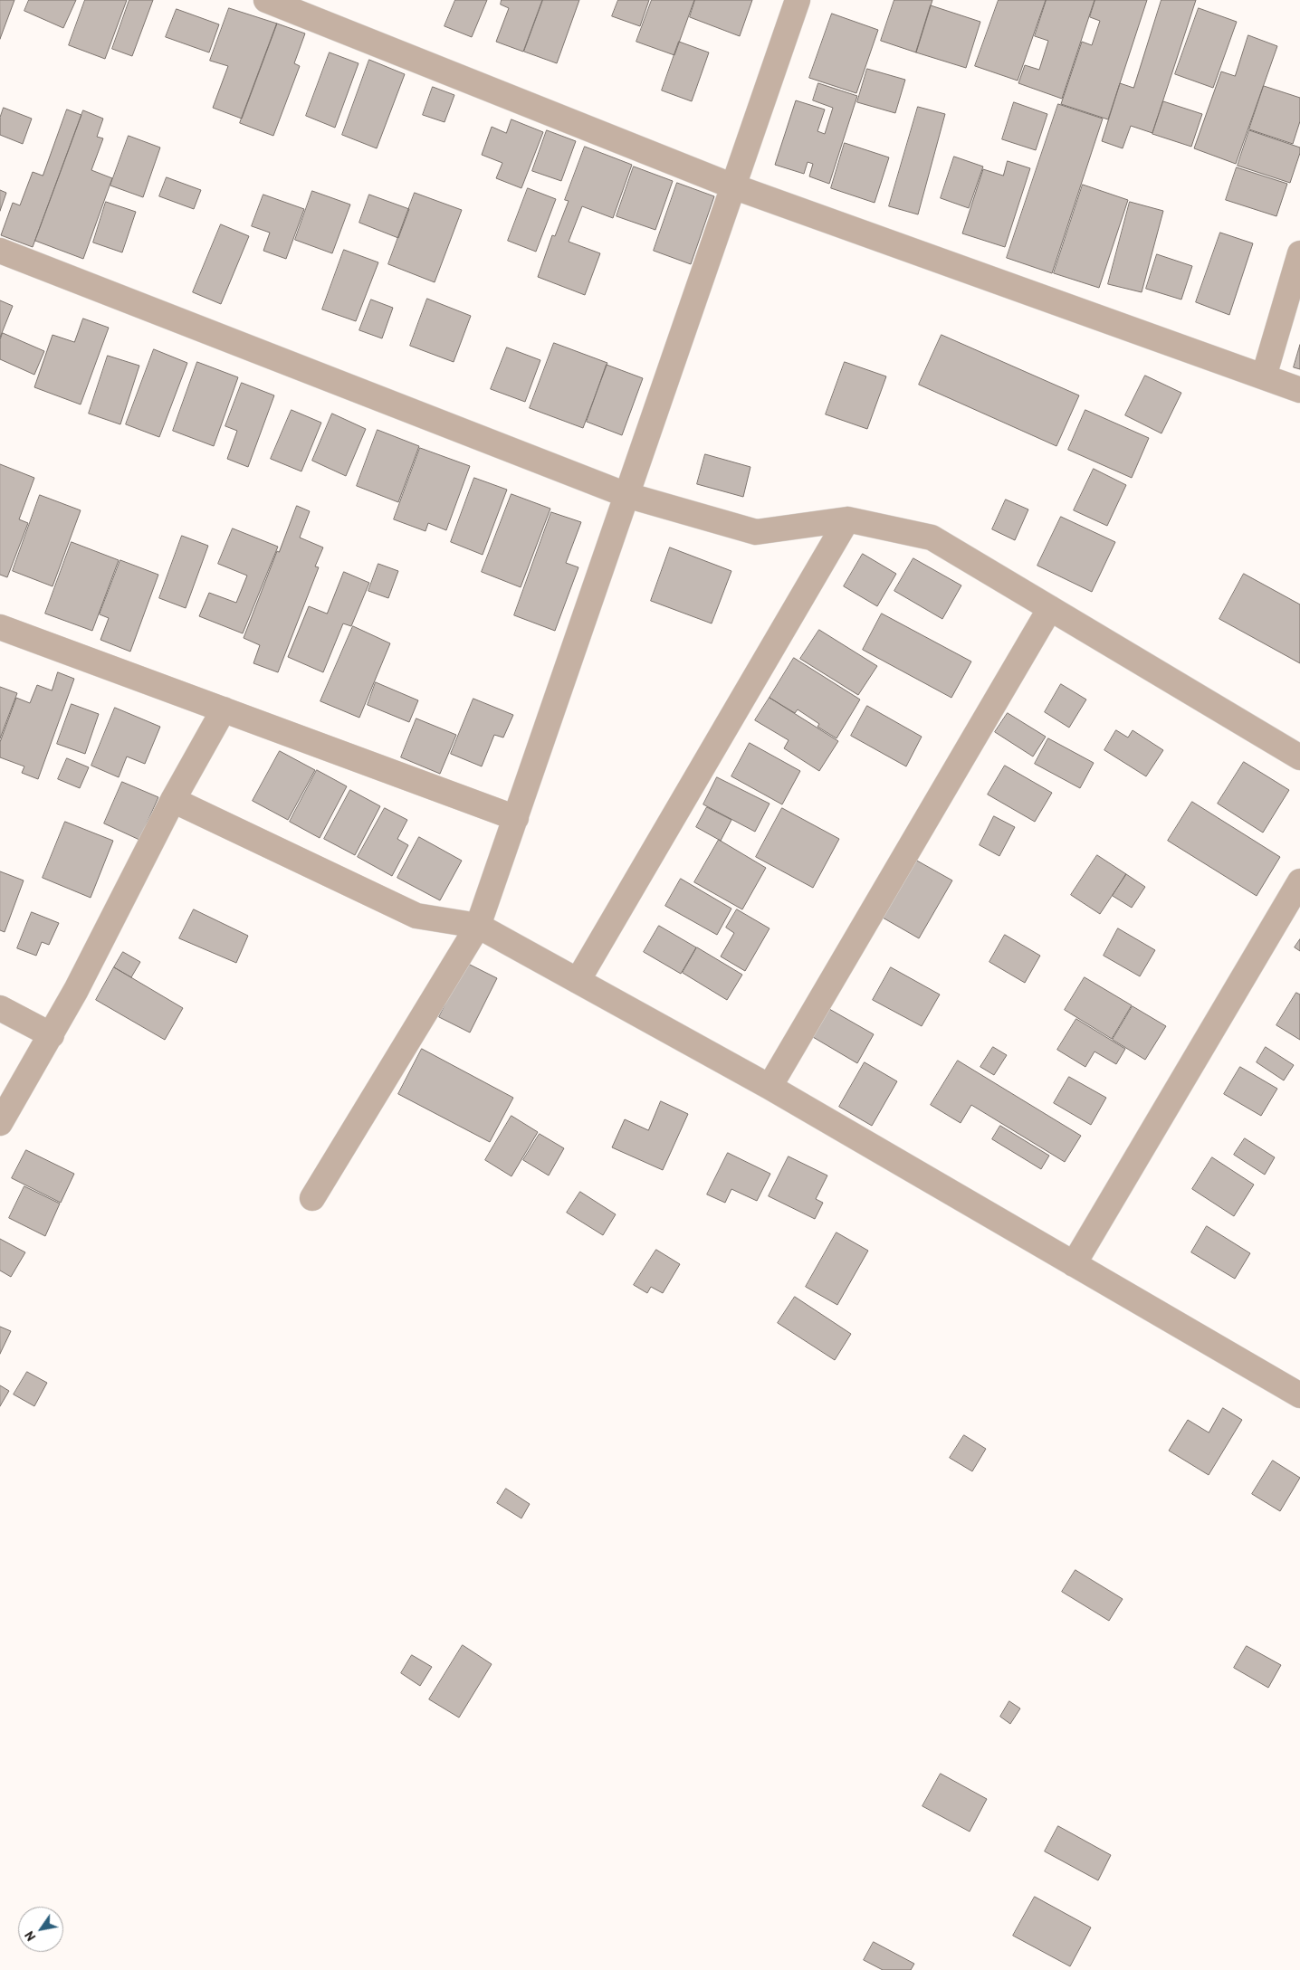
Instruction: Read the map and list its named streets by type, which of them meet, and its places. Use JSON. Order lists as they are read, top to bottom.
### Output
{
  "north": "bottom left"
}
